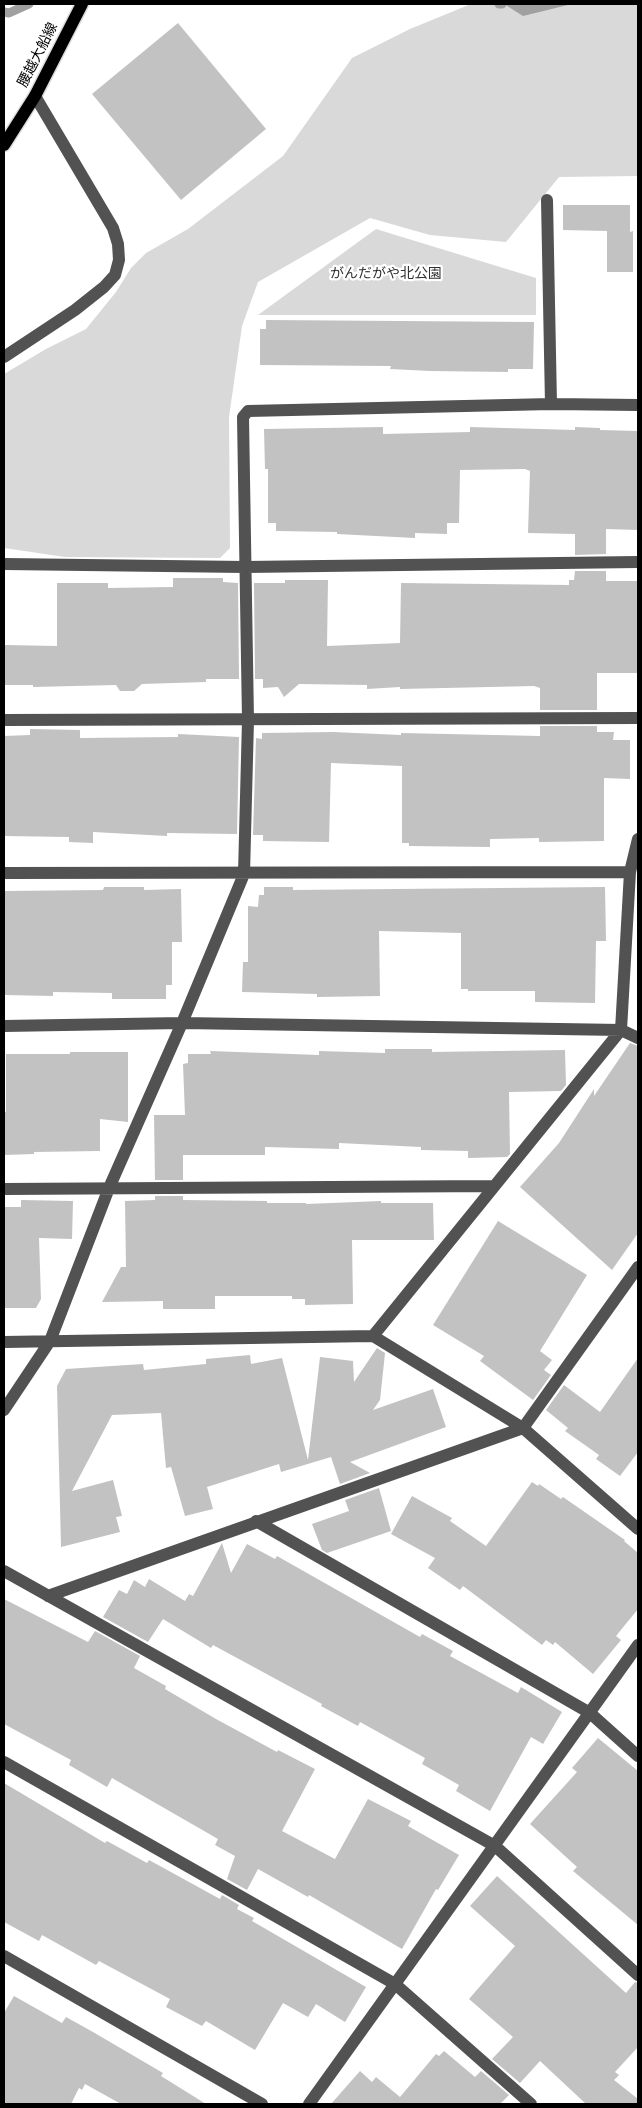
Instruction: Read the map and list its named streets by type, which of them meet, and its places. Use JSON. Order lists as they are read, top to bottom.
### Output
{
  "streets": {
    "main road": ["腰越大船線"]
  },
  "parks": ["がんだがや北公園"]
}
